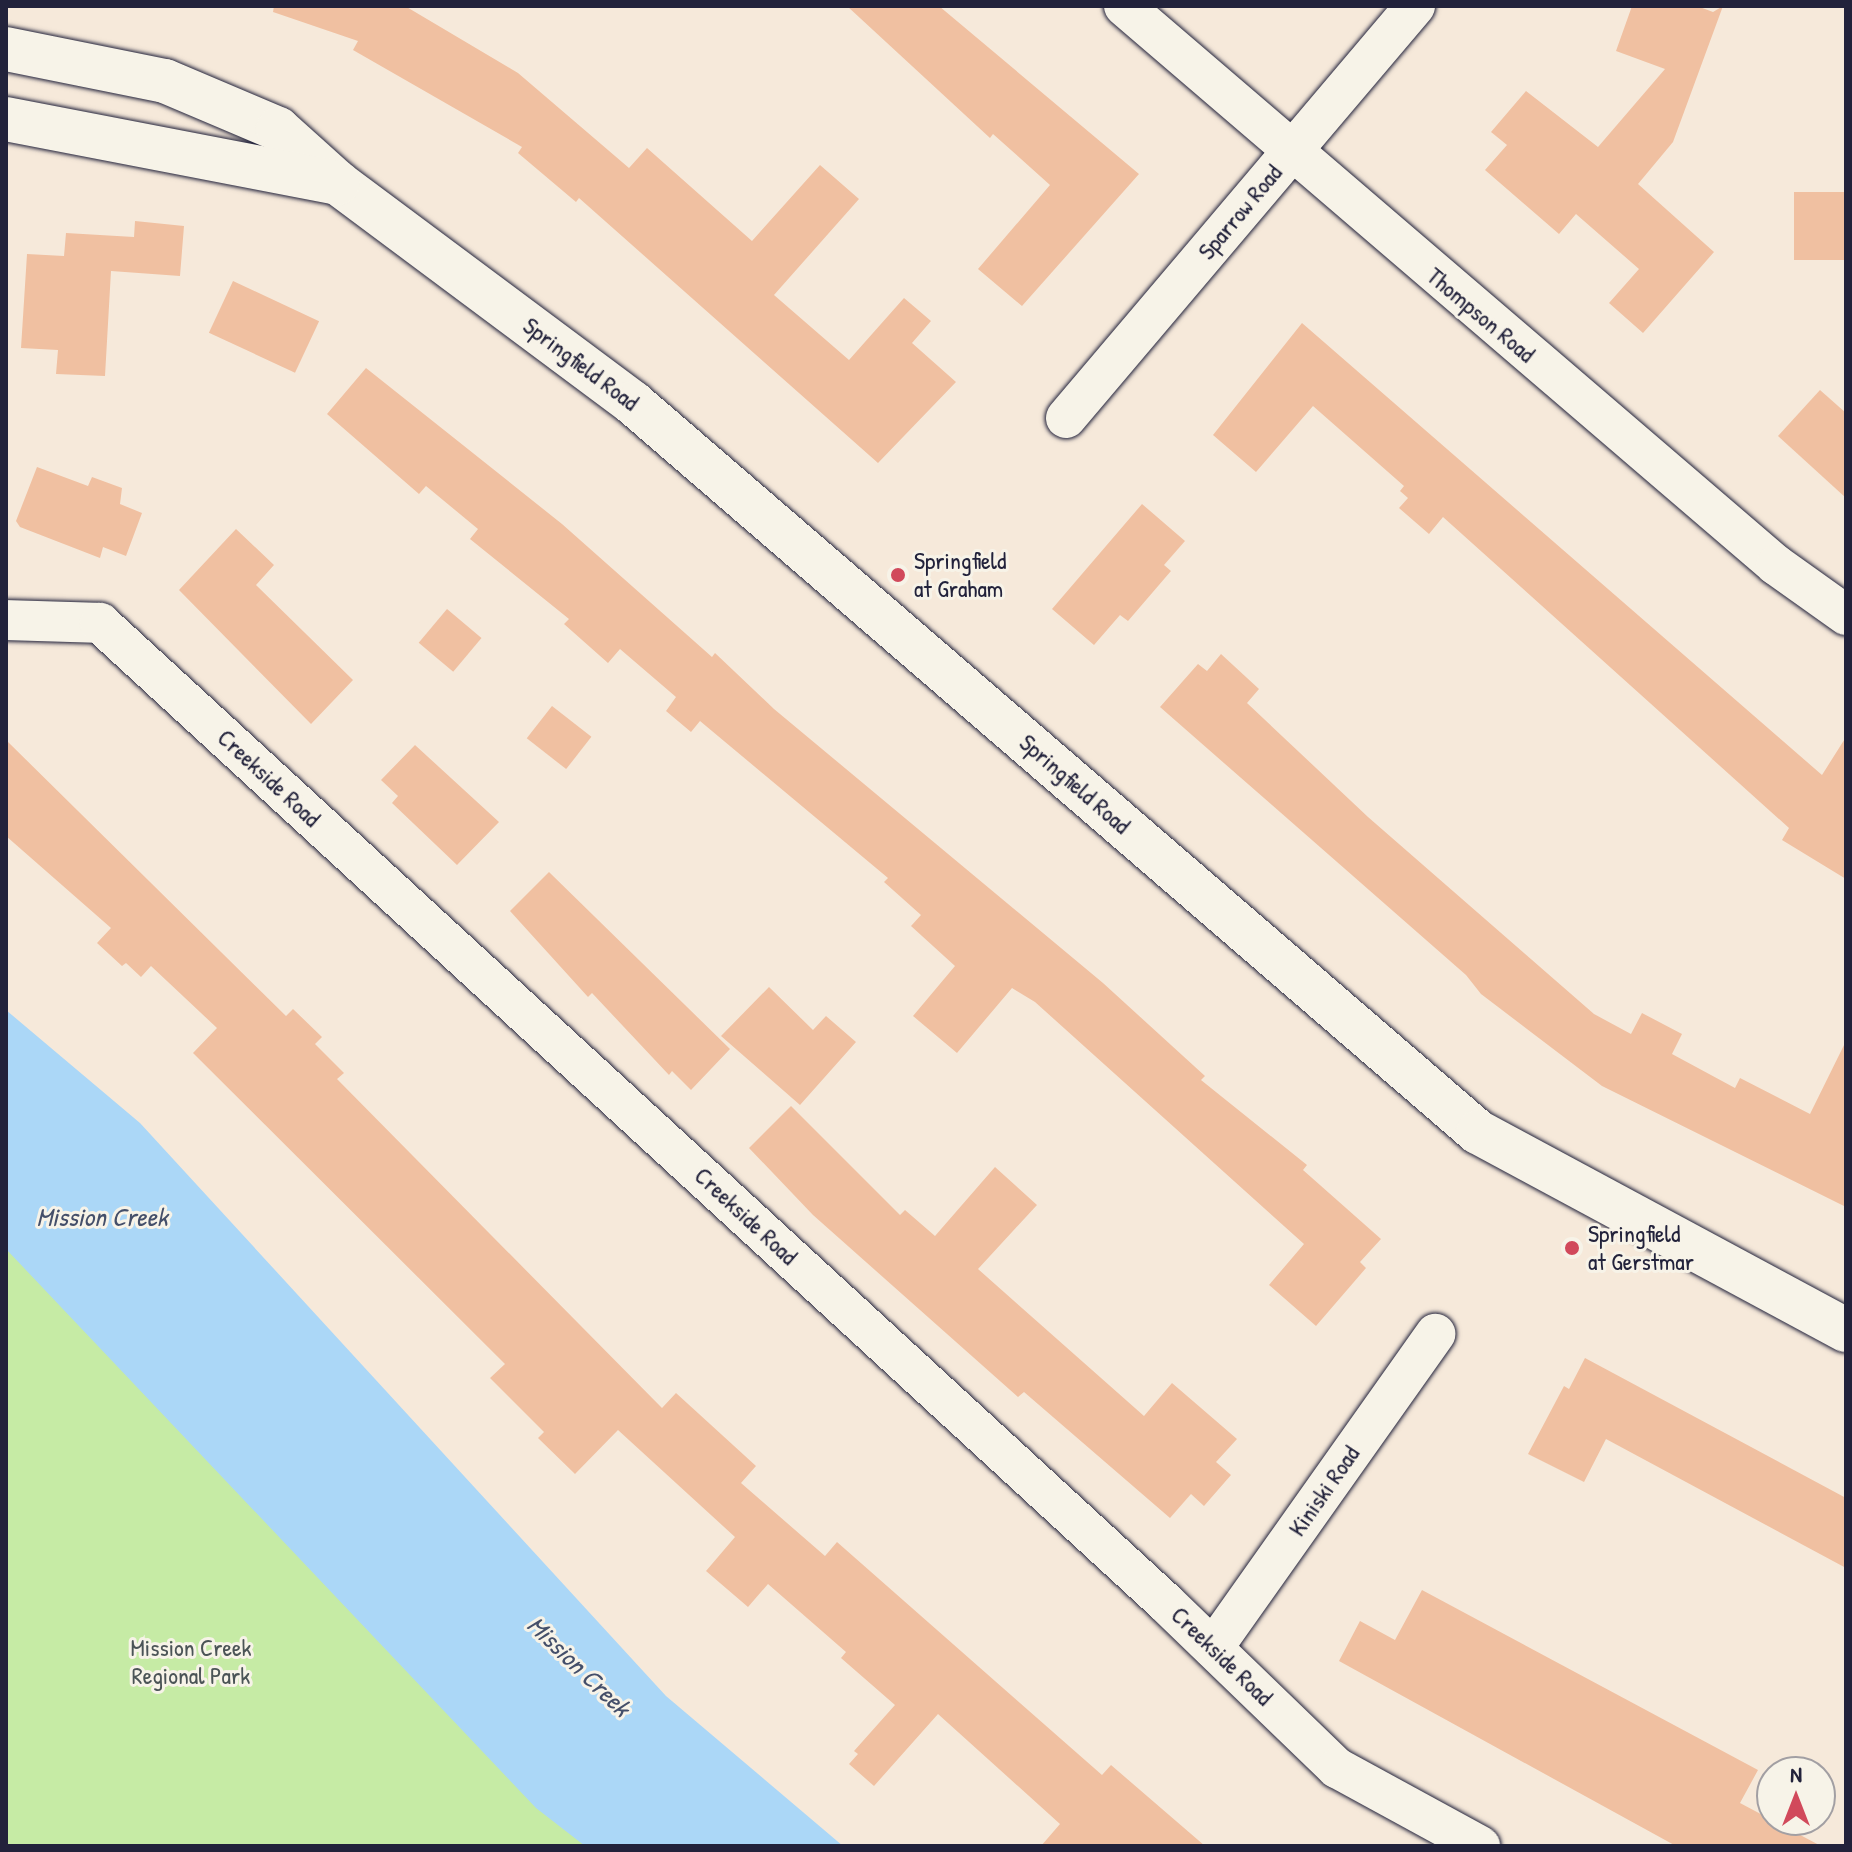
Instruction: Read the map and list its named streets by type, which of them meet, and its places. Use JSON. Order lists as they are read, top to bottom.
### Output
{
  "streets": {
    "main road": ["Springfield Road"],
    "street": [
      "Sparrow Road",
      "Thompson Road",
      "Creekside Road",
      "Kiniski Road"
    ]
  },
  "crossings": [
    ["Sparrow Road", "Thompson Road"],
    ["Creekside Road", "Kiniski Road"]
  ],
  "water": ["Mission Creek"],
  "parks": ["Mission Creek Regional Park"],
  "places": ["Springfield at Graham", "Springfield at Gerstmar"],
  "north": "top"
}
